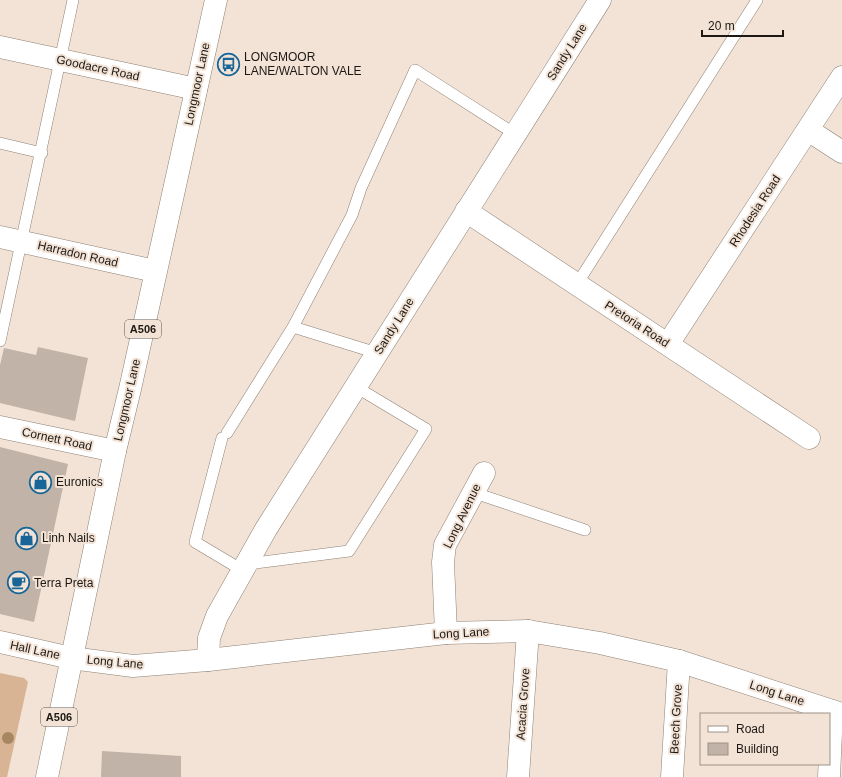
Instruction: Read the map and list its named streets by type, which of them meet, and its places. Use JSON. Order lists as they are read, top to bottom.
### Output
{
  "streets": {
    "street": [
      "Sandy Lane",
      "Goodacre Road",
      "Longmoor Lane",
      "Rhodesia Road",
      "Harradon Road",
      "Pretoria Road",
      "A506",
      "Cornett Road",
      "Long Avenue",
      "Long Lane",
      "Hall Lane",
      "Acacia Grove",
      "Beech Grove"
    ]
  },
  "crossings": [
    ["Sandy Lane", "Pretoria Road"],
    ["Sandy Lane", "Long Lane"],
    ["Goodacre Road", "Longmoor Lane"],
    ["Longmoor Lane", "Harradon Road"],
    ["Longmoor Lane", "Cornett Road"],
    ["Longmoor Lane", "Long Lane"],
    ["Longmoor Lane", "Hall Lane"],
    ["Rhodesia Road", "Pretoria Road"],
    ["Long Avenue", "Long Lane"],
    ["Long Lane", "Hall Lane"],
    ["Long Lane", "Acacia Grove"],
    ["Long Lane", "Beech Grove"]
  ],
  "places": {
    "bus stop": ["LONGMOOR LANE/WALTON VALE"],
    "shop": ["Euronics", "Linh Nails"],
    "cafe": ["Terra Preta"]
  },
  "legend": ["Road", "Building"],
  "scale_bar": "20 m"
}
